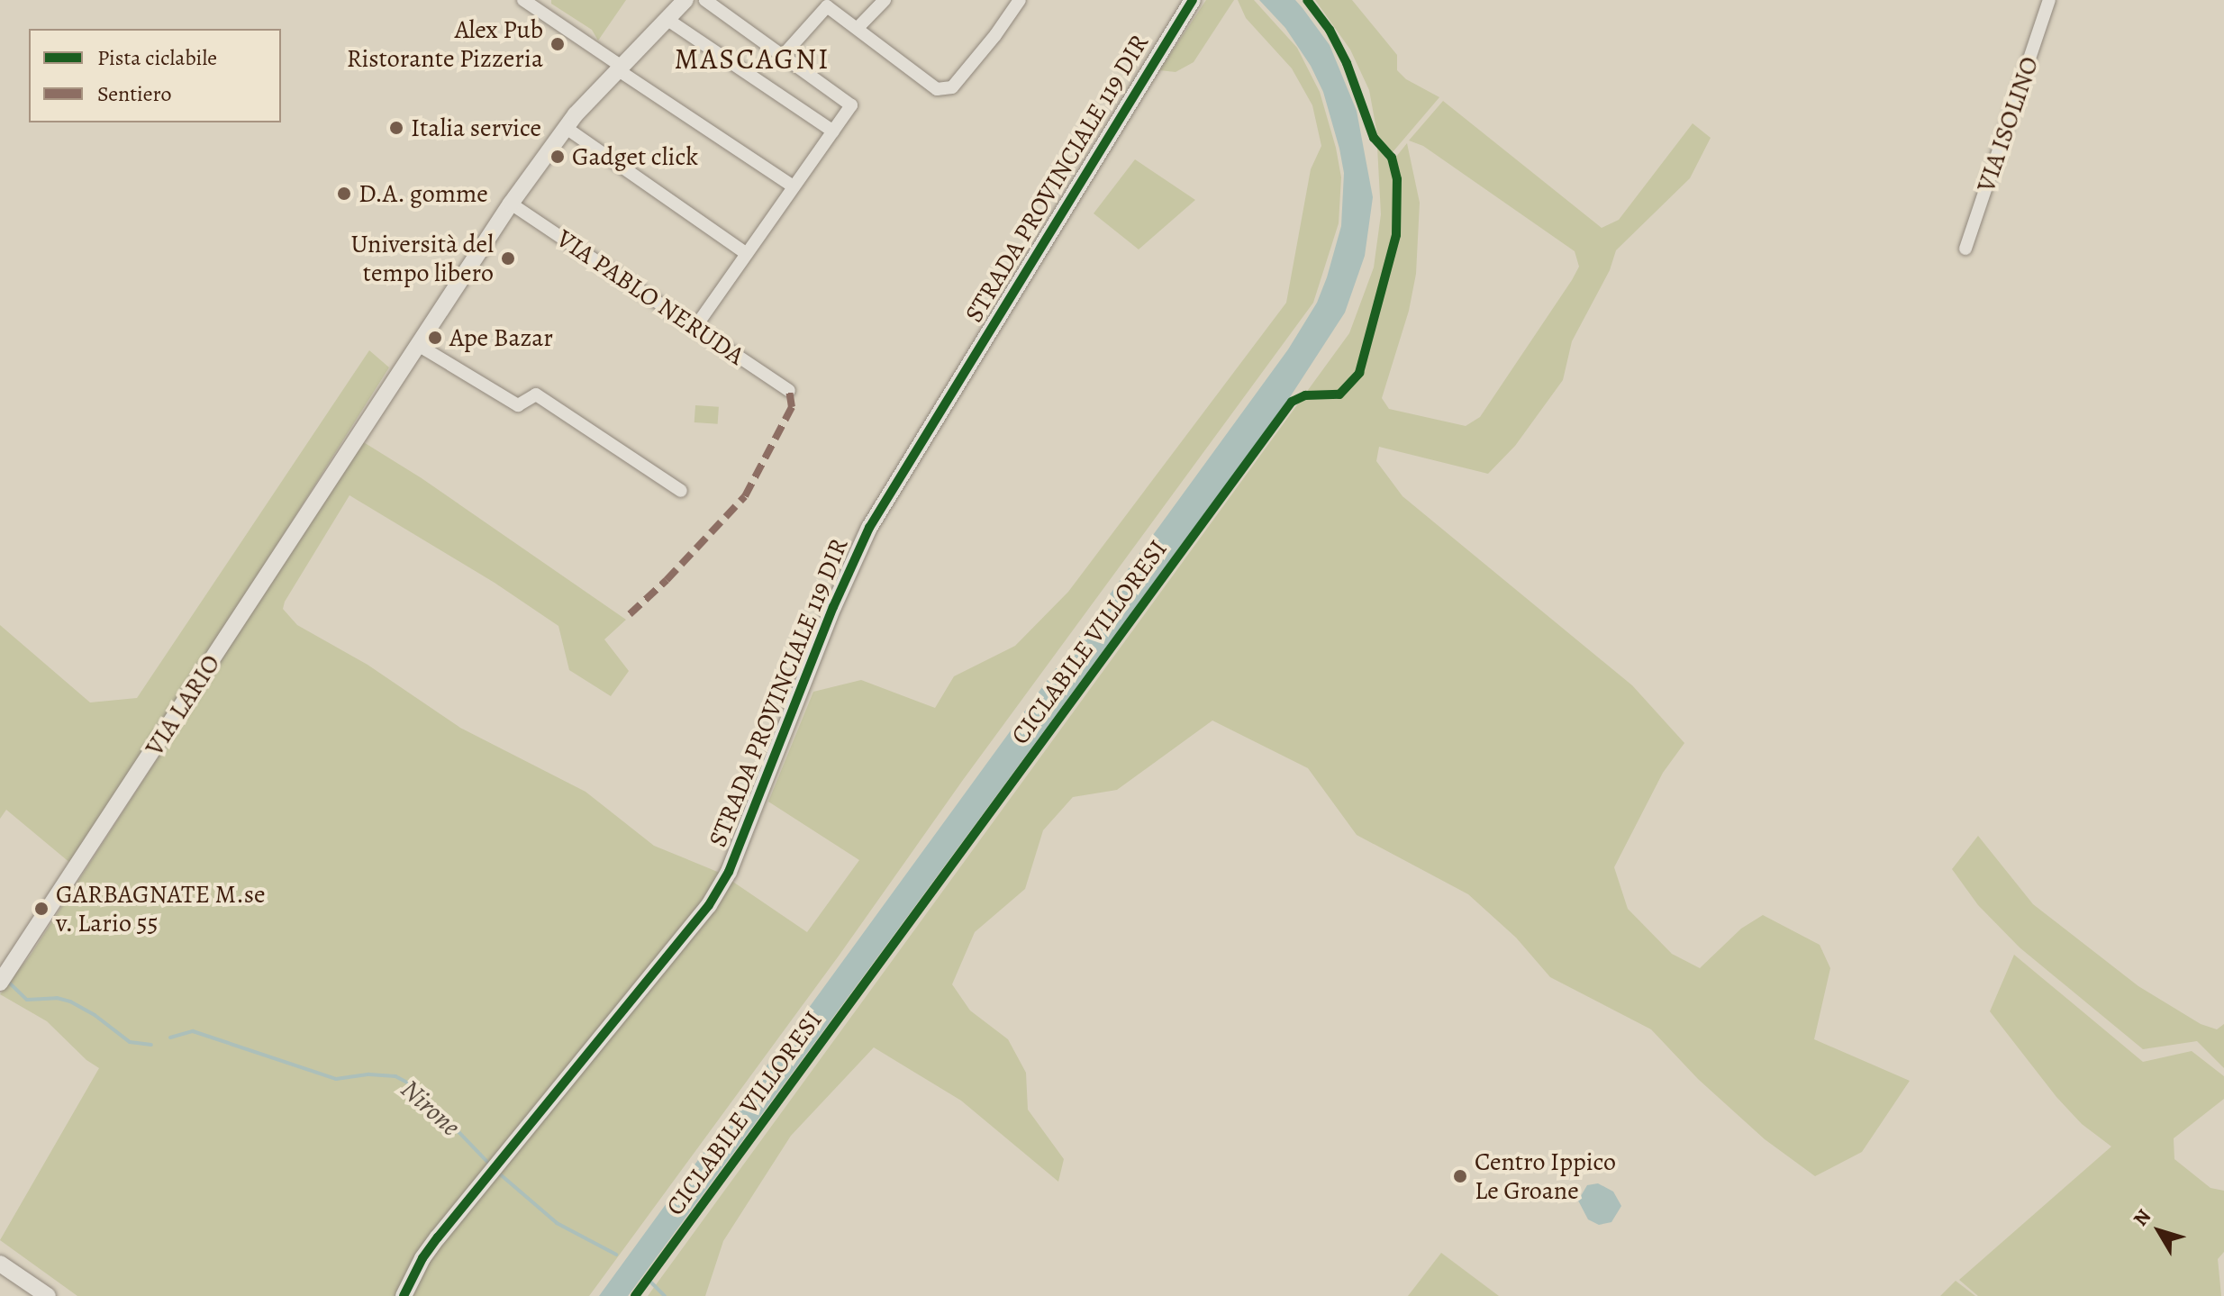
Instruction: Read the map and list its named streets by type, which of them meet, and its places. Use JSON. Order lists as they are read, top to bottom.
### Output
{
  "streets": {
    "street": [
      "VIA ISOLINO",
      "STRADA PROVINCIALE 119 DIR",
      "VIA PABLO NERUDA",
      "VIA LARIO"
    ],
    "cycle path": ["CICLABILE VILLORESI"]
  },
  "crossings": [
    ["VIA PABLO NERUDA", "VIA LARIO"]
  ],
  "districts": ["MASCAGNI"],
  "water": ["Nirone"],
  "places": [
    "Alex Pub Ristorante Pizzeria",
    "Italia service",
    "Gadget click",
    "D.A. gomme",
    "Università del tempo libero",
    "Ape Bazar",
    "GARBAGNATE M.se v. Lario 55",
    "Centro Ippico Le Groane"
  ],
  "legend": ["Pista ciclabile", "Sentiero"],
  "north": "top left"
}
